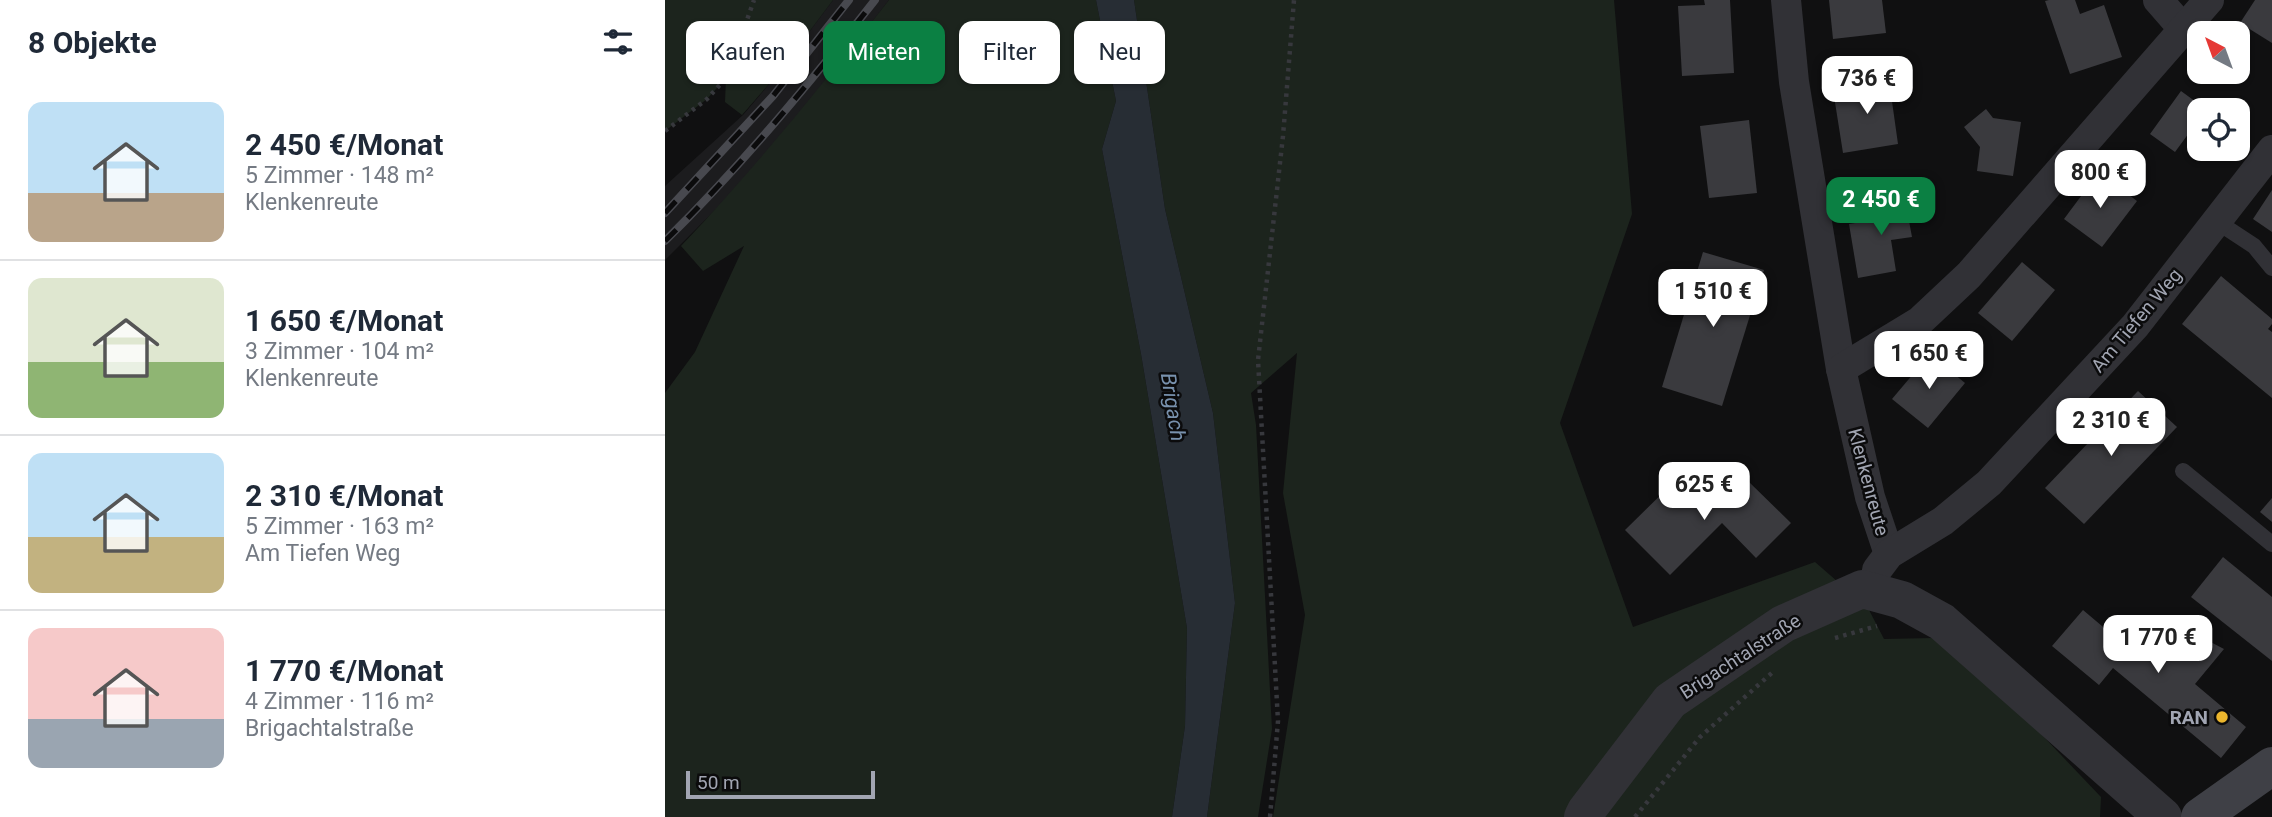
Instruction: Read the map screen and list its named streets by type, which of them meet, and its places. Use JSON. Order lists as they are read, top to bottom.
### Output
{
  "streets": {
    "street": ["Am Tiefen Weg", "Klenkenreute", "Brigachtalstraße"]
  },
  "crossings": [
    ["Am Tiefen Weg", "Klenkenreute"],
    ["Am Tiefen Weg", "Brigachtalstraße"]
  ],
  "water": ["Brigach"],
  "places": ["RAN"],
  "scale_bar": "50 m",
  "north": "top left",
  "page": {
    "heading": "8 Objekte",
    "chip": [
      "Kaufen",
      "Mieten",
      "Filter",
      "Neu"
    ],
    "price": [
      "736 €",
      "800 €",
      "2 450 €",
      "1 510 €",
      "1 650 €",
      "2 310 €",
      "625 €",
      "1 770 €"
    ],
    "list": [
      {
        "name": "2 450 €/Monat",
        "note": "5 Zimmer · 148 m² · Klenkenreute"
      },
      {
        "name": "1 650 €/Monat",
        "note": "3 Zimmer · 104 m² · Klenkenreute"
      },
      {
        "name": "2 310 €/Monat",
        "note": "5 Zimmer · 163 m² · Am Tiefen Weg"
      },
      {
        "name": "1 770 €/Monat",
        "note": "4 Zimmer · 116 m² · Brigachtalstraße"
      }
    ],
    "scale": "50 m"
  }
}
